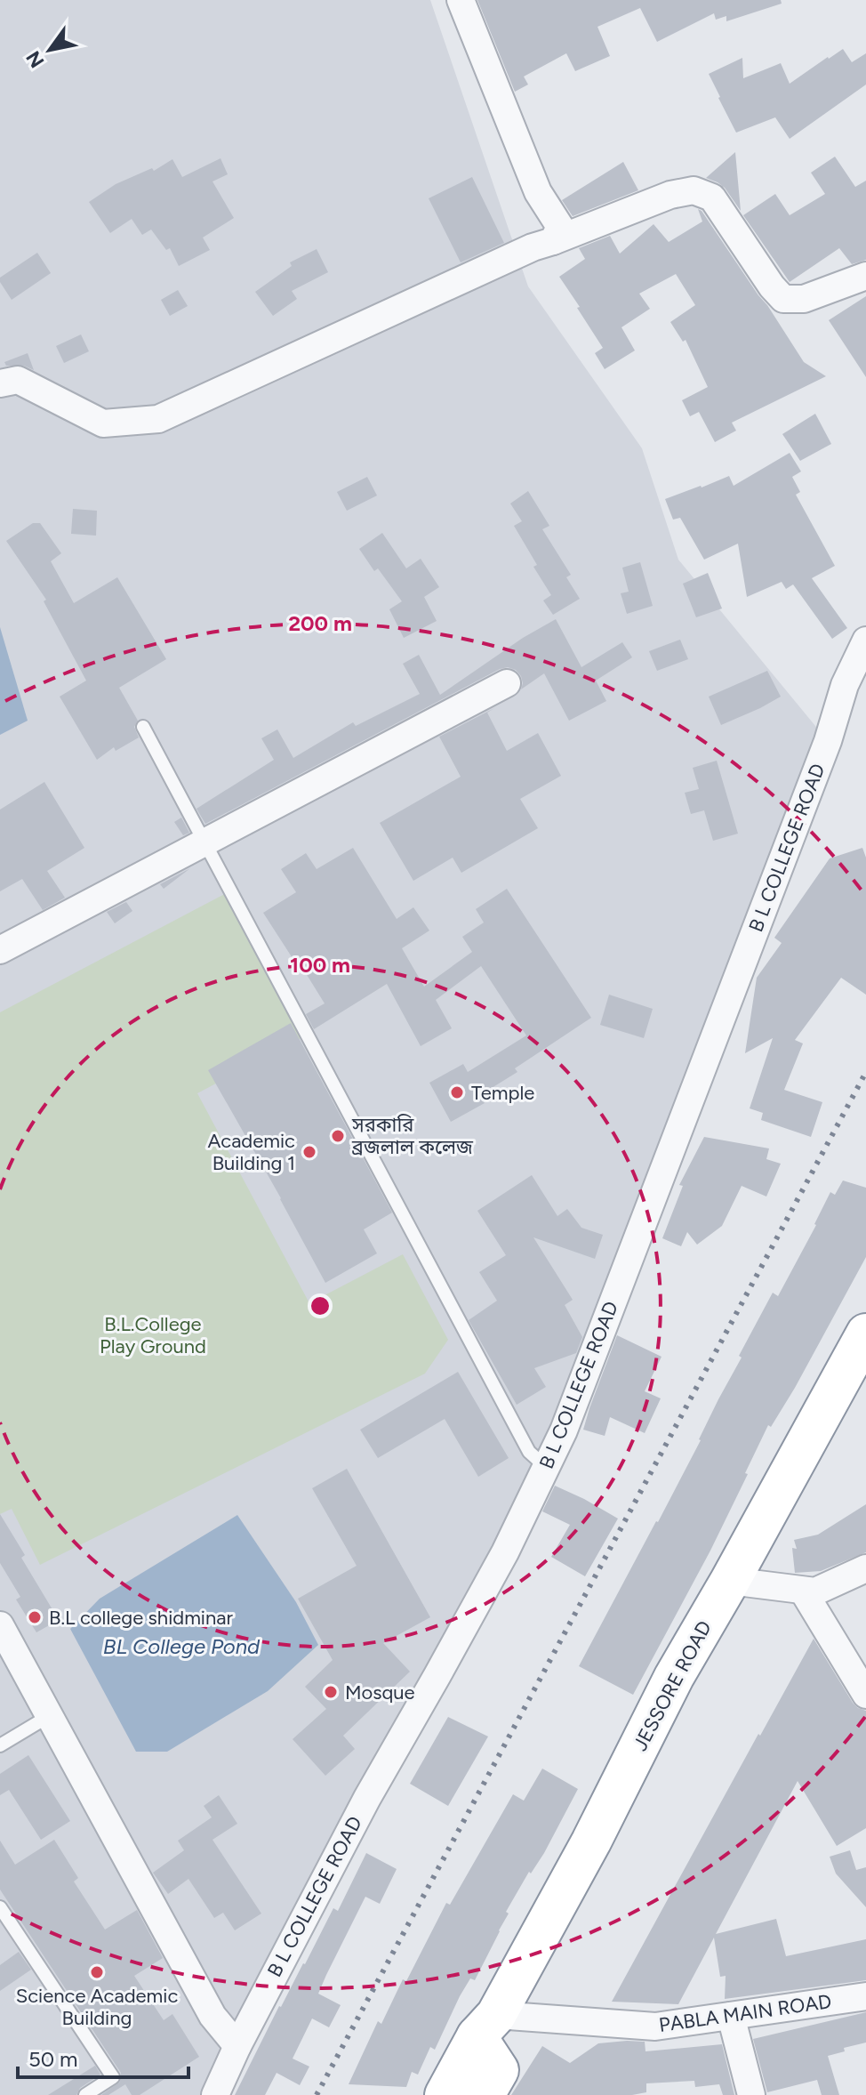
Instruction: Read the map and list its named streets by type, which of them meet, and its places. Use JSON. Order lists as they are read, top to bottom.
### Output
{
  "streets": {
    "highway": ["JESSORE ROAD"],
    "street": ["B L COLLEGE ROAD", "PABLA MAIN ROAD"]
  },
  "crossings": [
    ["JESSORE ROAD", "PABLA MAIN ROAD"]
  ],
  "water": ["BL College Pond"],
  "parks": ["B.L.College Play Ground"],
  "places": [
    "Temple",
    "সরকারি ব্রজলাল কলেজ",
    "Academic Building 1",
    "B.L college shidminar",
    "Mosque",
    "Science Academic Building"
  ],
  "scale_bar": "50 m",
  "north": "bottom left",
  "rings": ["200 m", "100 m"]
}
